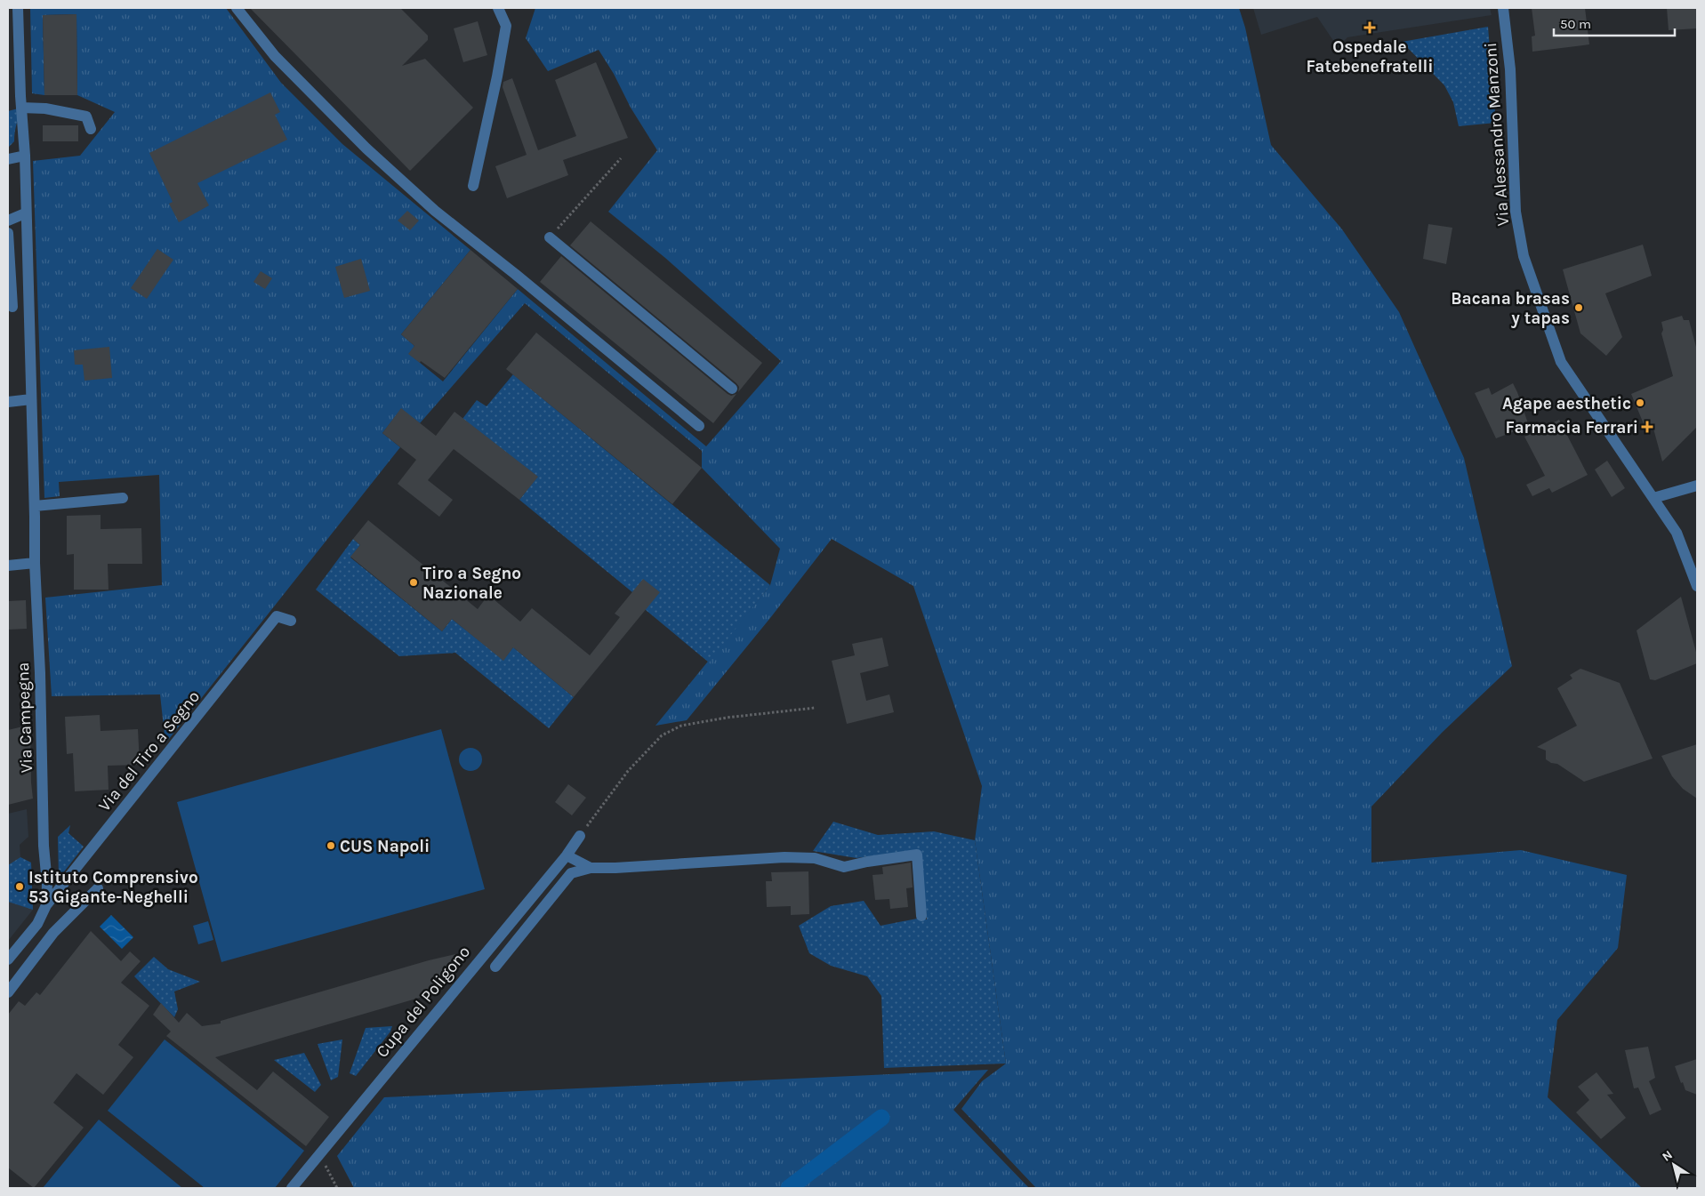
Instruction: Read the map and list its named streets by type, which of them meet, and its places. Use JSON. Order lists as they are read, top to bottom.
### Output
{
  "streets": {
    "street": [
      "Via Alessandro Manzoni",
      "Via Campegna",
      "Via del Tiro a Segno",
      "Cupa del Poligono"
    ]
  },
  "crossings": [
    ["Via Campegna", "Via del Tiro a Segno"]
  ],
  "places": {
    "health": ["Ospedale Fatebenefratelli", "Farmacia Ferrari"],
    "other": [
      "Bacana brasas y tapas",
      "Agape aesthetic",
      "Tiro a Segno Nazionale",
      "CUS Napoli",
      "Istituto Comprensivo 53 Gigante-Neghelli"
    ]
  },
  "scale_bar": "50 m",
  "north": "top left"
}
